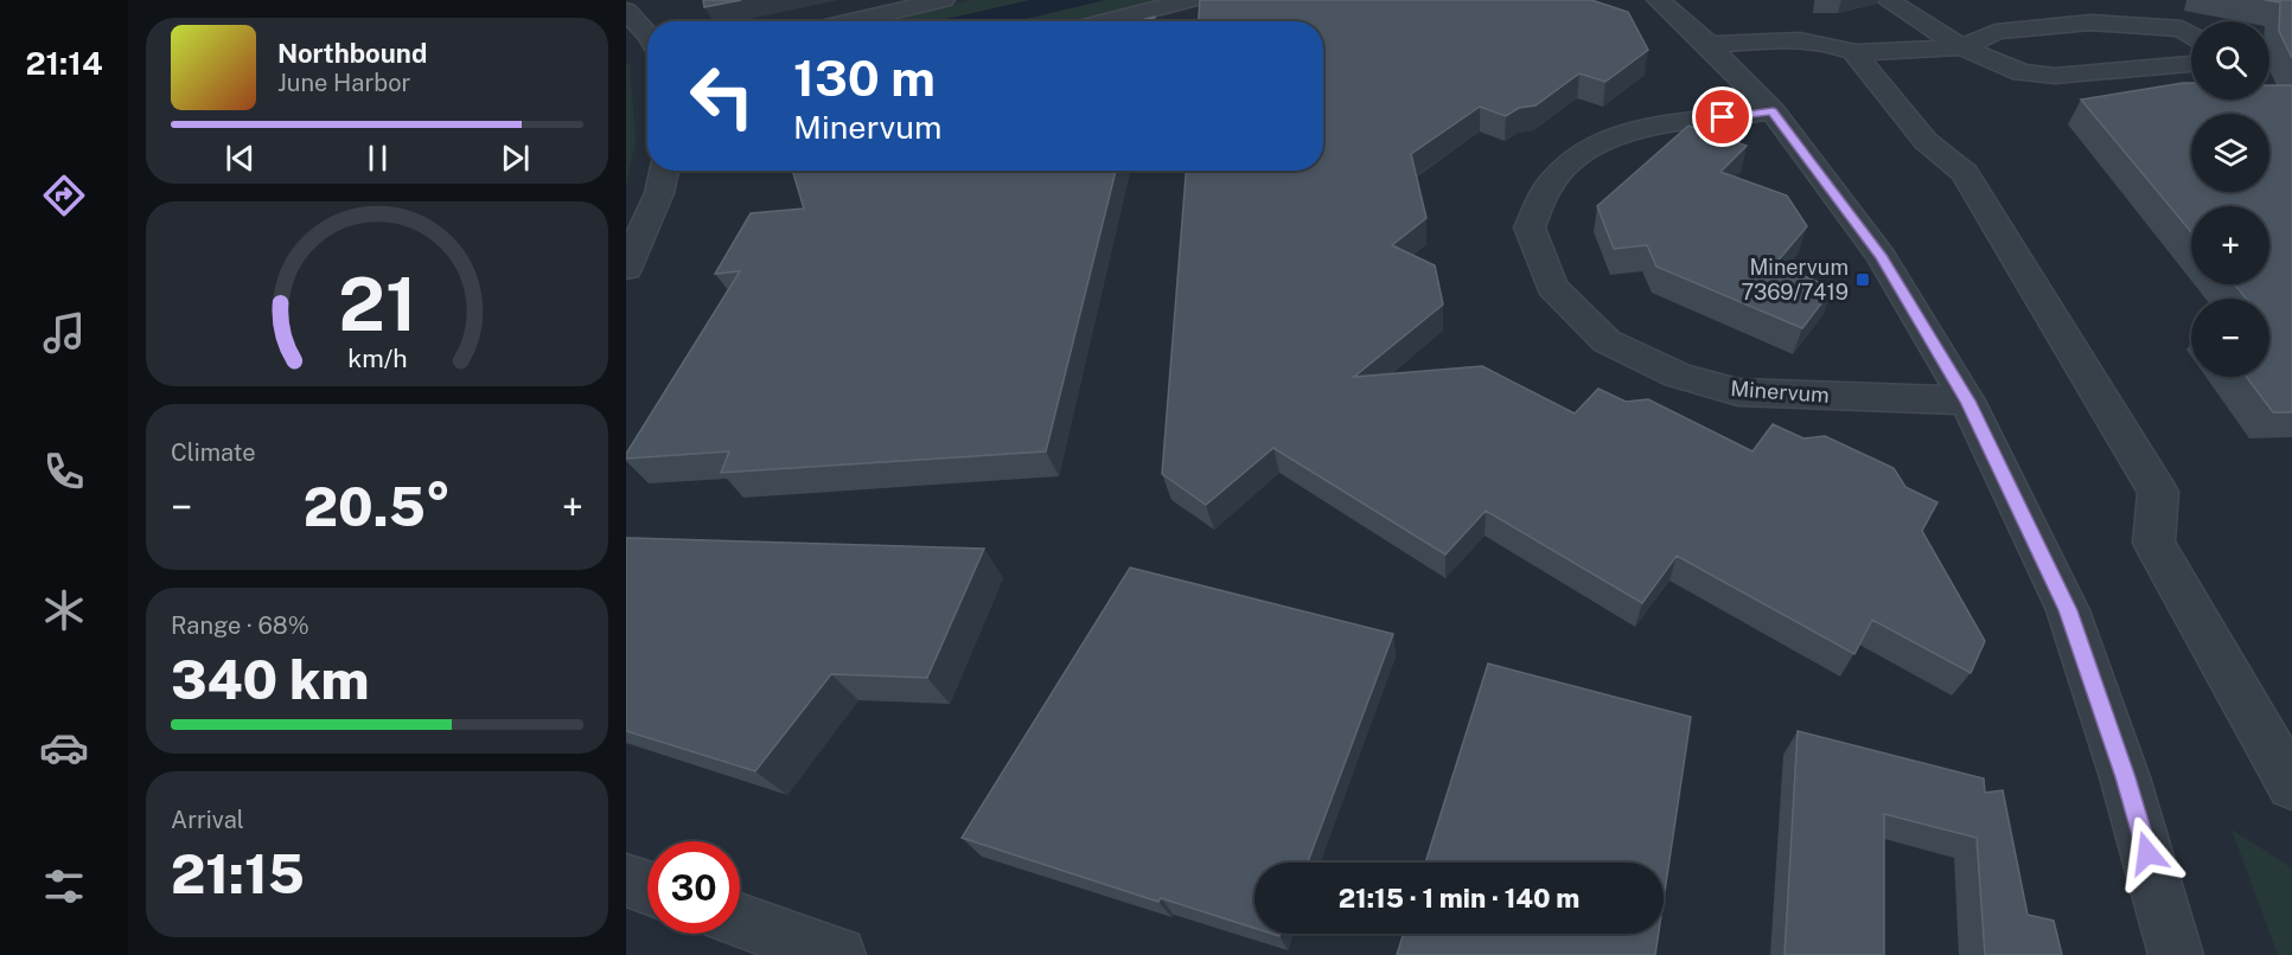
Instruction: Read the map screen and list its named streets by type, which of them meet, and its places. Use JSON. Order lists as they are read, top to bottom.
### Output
{
  "streets": {
    "street": ["Minervum"]
  },
  "places": {
    "transit": ["Minervum 7369/7419"]
  },
  "page": {
    "tabs": "21:14",
    "map_buttons": ["+", "−"],
    "turn": ["130 m", "Minervum"],
    "song": ["Northbound", "June Harbor"],
    "tile": [
      "Climate",
      ["Range · 68%", "340 km"],
      ["Arrival", "21:15"]
    ],
    "heat": ["−", "20.5°", "+"],
    "limit": "30",
    "trip": "21:15 · 1 min · 140 m",
    "gauge": ["21", "km/h"]
  }
}
